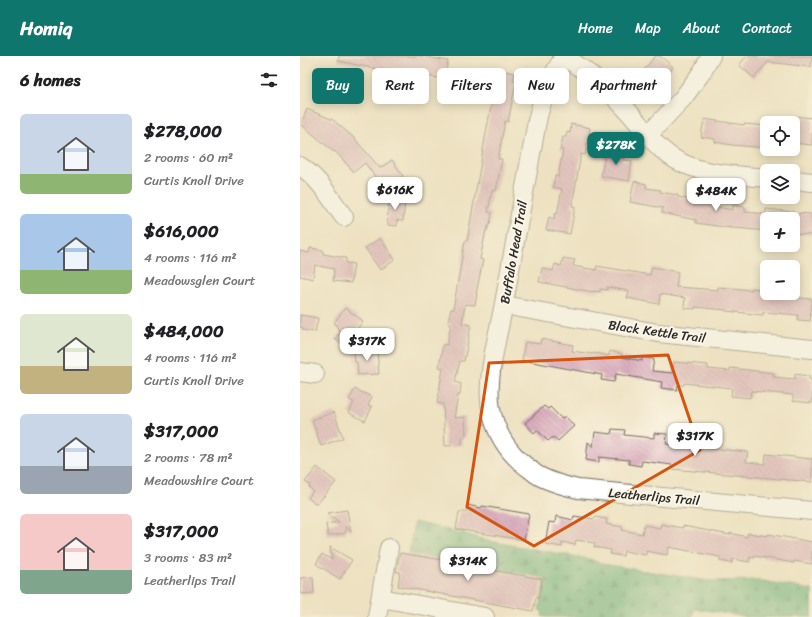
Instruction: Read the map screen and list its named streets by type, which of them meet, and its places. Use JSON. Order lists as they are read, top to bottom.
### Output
{
  "streets": {
    "street": ["Buffalo Head Trail", "Black Kettle Trail", "Leatherlips Trail"]
  },
  "crossings": [
    ["Buffalo Head Trail", "Black Kettle Trail"],
    ["Buffalo Head Trail", "Leatherlips Trail"]
  ],
  "page": {
    "header": "Homiq",
    "nav": [
      "Home",
      "Map",
      "About",
      "Contact"
    ],
    "heading": "6 homes",
    "chip": [
      "Buy",
      "Rent",
      "Filters",
      "New",
      "Apartment"
    ],
    "list": [
      {
        "name": "$278,000",
        "note": "2 rooms · 60 m² · Curtis Knoll Drive"
      },
      {
        "name": "$616,000",
        "note": "4 rooms · 116 m² · Meadowsglen Court"
      },
      {
        "name": "$484,000",
        "note": "4 rooms · 116 m² · Curtis Knoll Drive"
      },
      {
        "name": "$317,000",
        "note": "2 rooms · 78 m² · Meadowshire Court"
      },
      {
        "name": "$317,000",
        "note": "3 rooms · 83 m² · Leatherlips Trail"
      }
    ],
    "map_buttons": ["+", "−"],
    "price": [
      "$278K",
      "$616K",
      "$484K",
      "$317K",
      "$317K",
      "$314K"
    ]
  }
}
